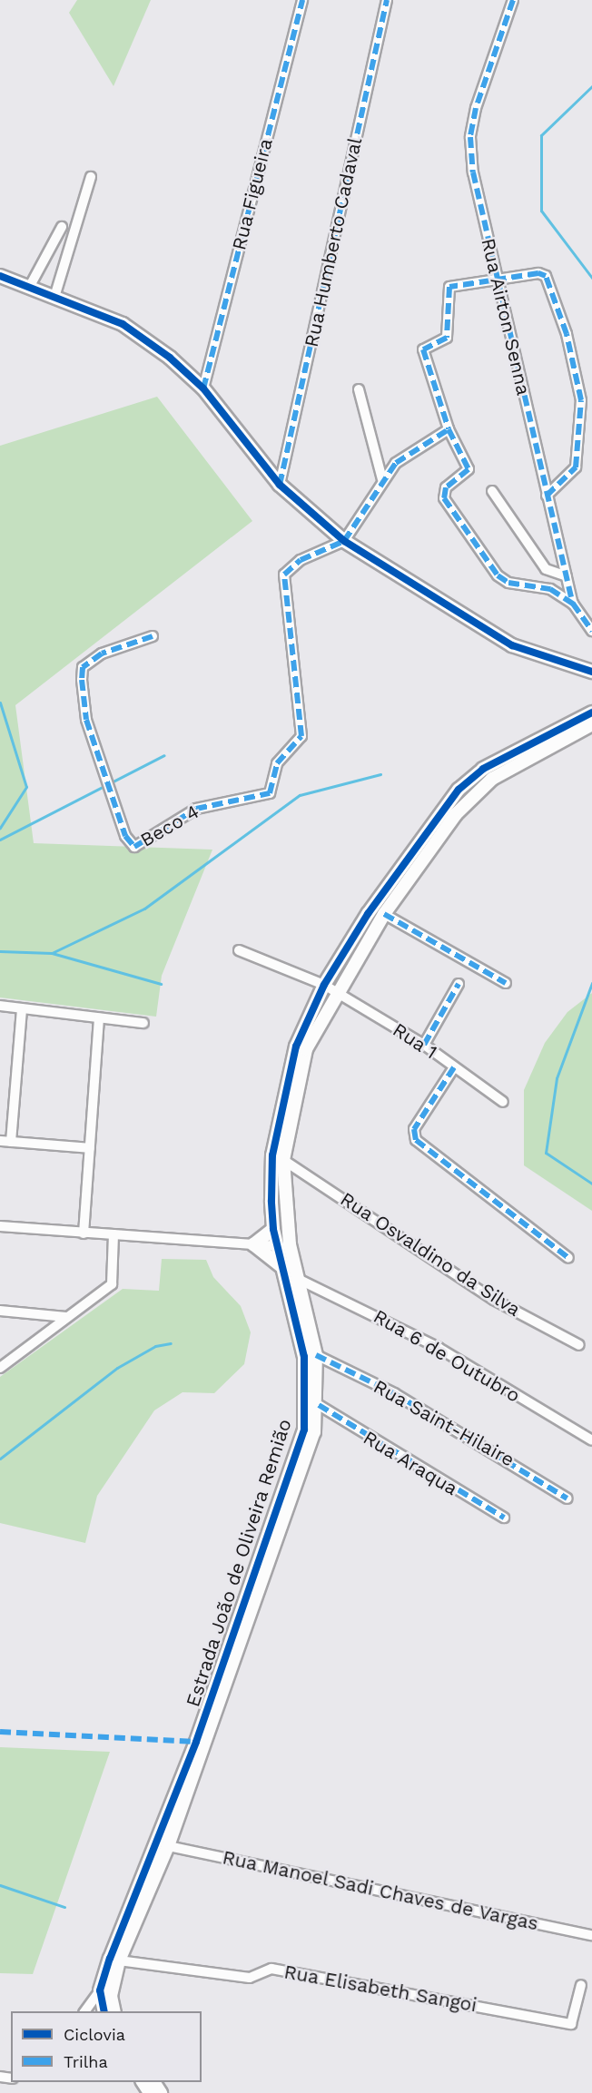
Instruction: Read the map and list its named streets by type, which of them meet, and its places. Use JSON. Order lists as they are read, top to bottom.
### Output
{
  "streets": {
    "main road": ["Estrada João de Oliveira Remião"],
    "street": [
      "Rua Figueira",
      "Rua Humberto Cadaval",
      "Rua Airton Senna",
      "Beco 4",
      "Rua 1",
      "Rua Osvaldino da Silva",
      "Rua 6 de Outubro",
      "Rua Saint-Hilaire",
      "Rua Araqua",
      "Rua Manoel Sadi Chaves de Vargas",
      "Rua Elisabeth Sangoi"
    ]
  },
  "crossings": [
    ["Rua 1", "Estrada João de Oliveira Remião"],
    ["Rua Osvaldino da Silva", "Estrada João de Oliveira Remião"],
    ["Rua 6 de Outubro", "Estrada João de Oliveira Remião"],
    ["Rua Saint-Hilaire", "Estrada João de Oliveira Remião"],
    ["Rua Araqua", "Estrada João de Oliveira Remião"],
    ["Estrada João de Oliveira Remião", "Rua Manoel Sadi Chaves de Vargas"],
    ["Estrada João de Oliveira Remião", "Rua Elisabeth Sangoi"]
  ],
  "legend": ["Ciclovia", "Trilha"]
}
